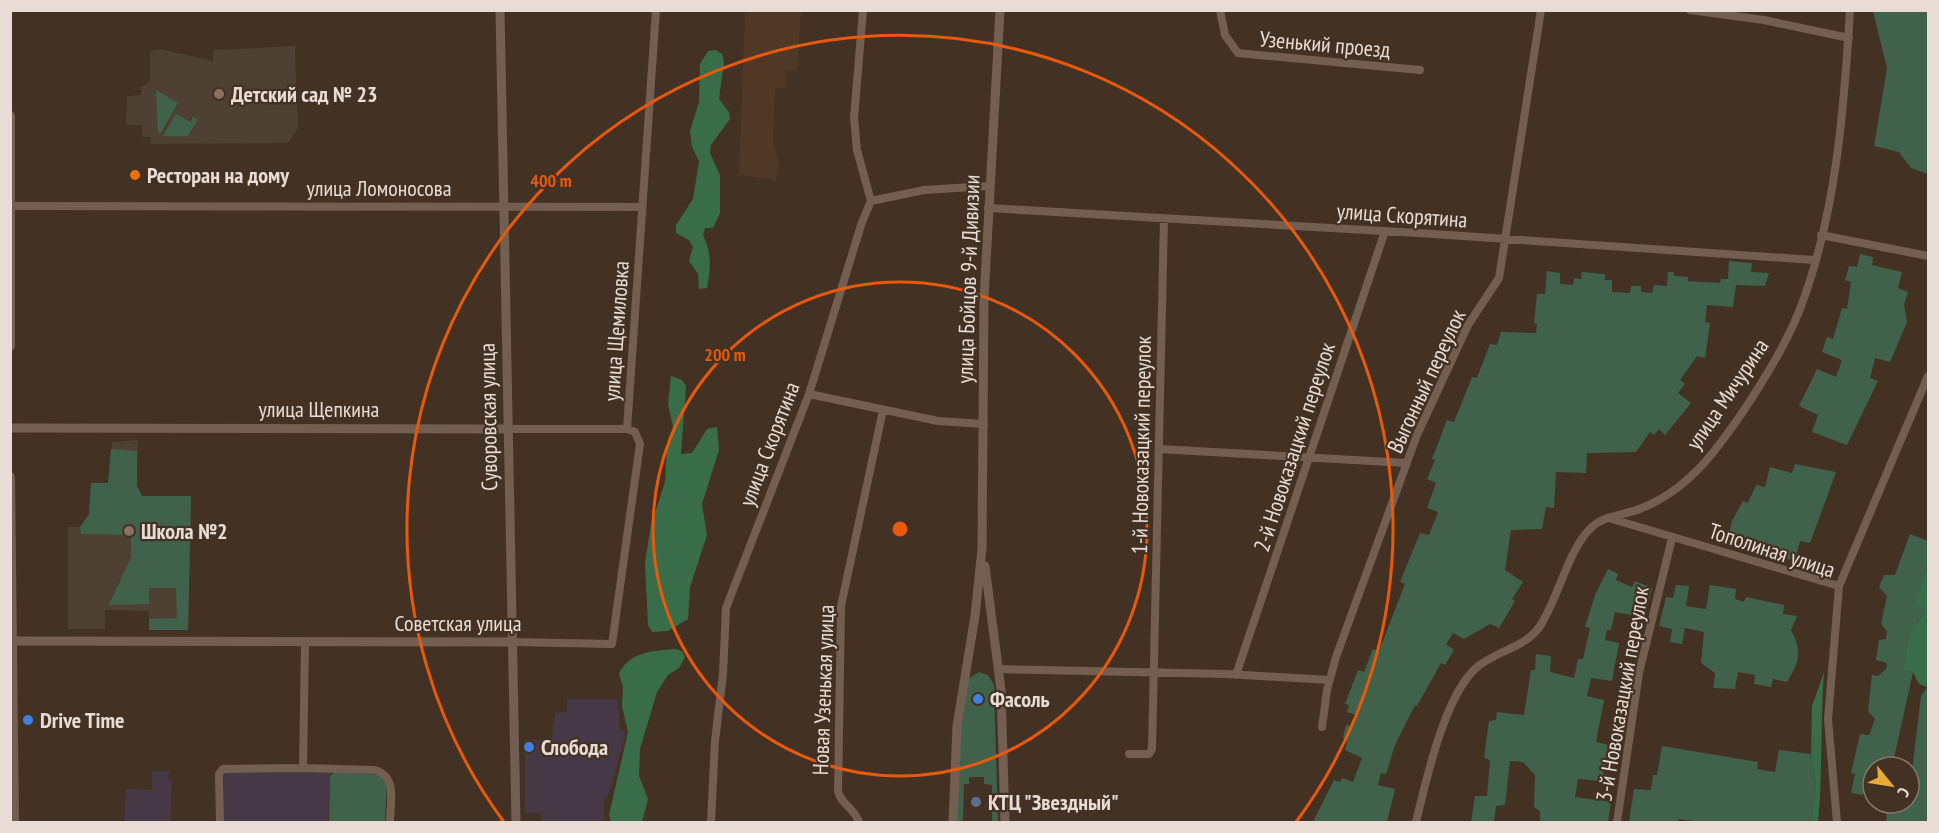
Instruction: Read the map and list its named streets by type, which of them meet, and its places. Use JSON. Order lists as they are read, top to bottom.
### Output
{
  "streets": {
    "street": [
      "Узенький проезд",
      "улица Ломоносова",
      "улица Скорятина",
      "улица Бойцов 9-й Дивизии",
      "улица Щемиловка",
      "Выгонный переулок",
      "улица Мичурина",
      "улица Щепкина",
      "Суворовская улица",
      "1-й Новоказацкий переулок",
      "2-й Новоказацкий переулок",
      "Тополиная улица",
      "Советская улица",
      "Новая Узенькая улица",
      "3-й Новоказацкий переулок"
    ]
  },
  "crossings": [
    ["улица Ломоносова", "улица Щемиловка"],
    ["улица Ломоносова", "Суворовская улица"],
    ["улица Скорятина", "улица Бойцов 9-й Дивизии"],
    ["улица Скорятина", "Выгонный переулок"],
    ["улица Скорятина", "улица Мичурина"],
    ["улица Скорятина", "1-й Новоказацкий переулок"],
    ["улица Скорятина", "2-й Новоказацкий переулок"],
    ["улица Щемиловка", "улица Щепкина"],
    ["улица Щемиловка", "Советская улица"],
    ["улица Мичурина", "Тополиная улица"],
    ["улица Щепкина", "Суворовская улица"],
    ["Суворовская улица", "Советская улица"],
    ["Тополиная улица", "3-й Новоказацкий переулок"]
  ],
  "places": [
    "Детский сад № 23",
    "Ресторан на дому",
    "Школа №2",
    "Фасоль",
    "Drive Time",
    "Слобода",
    "КТЦ \"Звездный\""
  ],
  "north": "bottom right",
  "rings": ["400 m", "200 m"]
}
